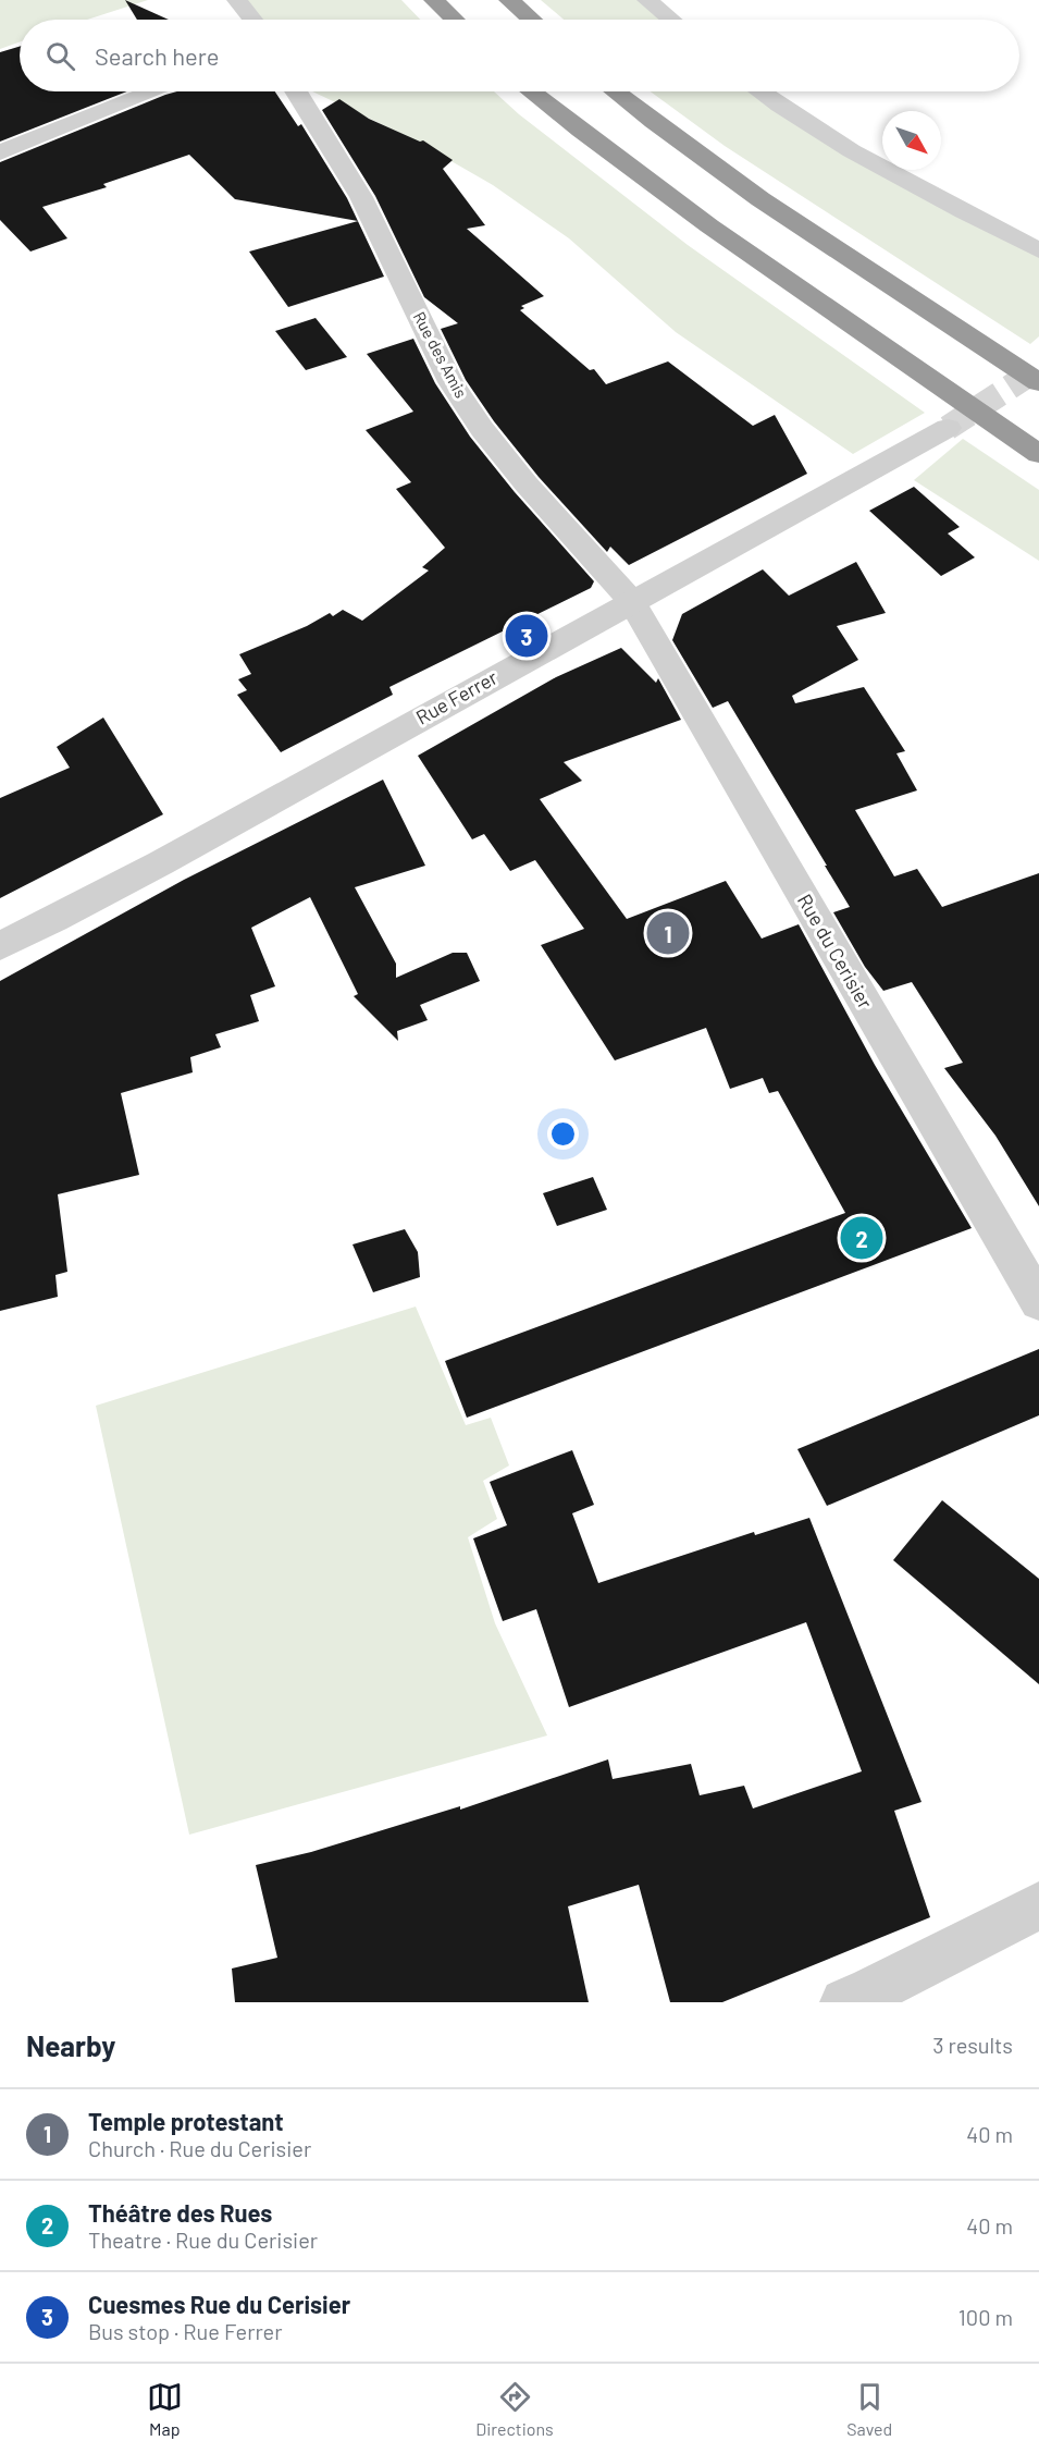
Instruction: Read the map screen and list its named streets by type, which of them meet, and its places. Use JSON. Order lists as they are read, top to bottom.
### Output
{
  "streets": {
    "street": ["Rue des Amis", "Rue Ferrer", "Rue du Cerisier"]
  },
  "crossings": [
    ["Rue des Amis", "Rue Ferrer"],
    ["Rue des Amis", "Rue du Cerisier"],
    ["Rue Ferrer", "Rue du Cerisier"]
  ],
  "north": "bottom right",
  "page": {
    "search": "Search here",
    "pins": ["3", "1", "2"],
    "heading": ["Nearby", "3 results"],
    "list": [
      {
        "mark": "1",
        "name": "Temple protestant",
        "note": "Church · Rue du Cerisier",
        "value": "40 m"
      },
      {
        "mark": "2",
        "name": "Théâtre des Rues",
        "note": "Theatre · Rue du Cerisier",
        "value": "40 m"
      },
      {
        "mark": "3",
        "name": "Cuesmes Rue du Cerisier",
        "note": "Bus stop · Rue Ferrer",
        "value": "100 m"
      }
    ],
    "nav": ["Map", "Directions", "Saved"]
  }
}
